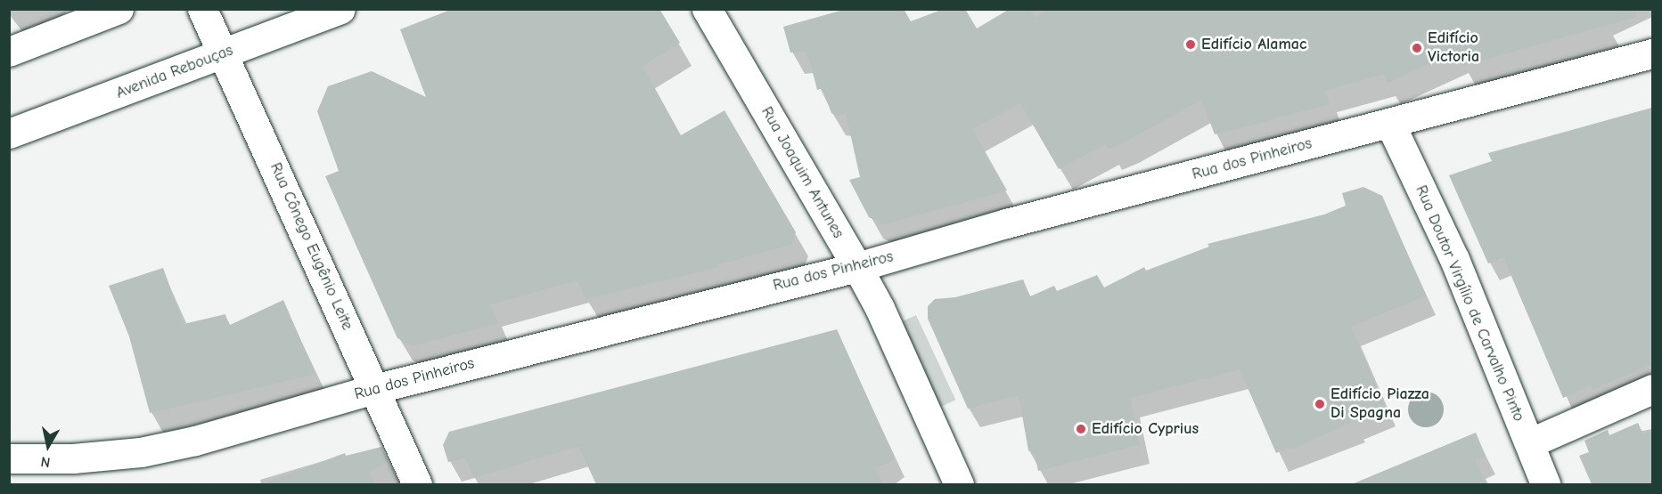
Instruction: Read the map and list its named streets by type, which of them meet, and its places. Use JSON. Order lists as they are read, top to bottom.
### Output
{
  "streets": {
    "main road": [
      "Avenida Rebouças",
      "Rua dos Pinheiros",
      "Rua Joaquim Antunes",
      "Rua Cônego Eugênio Leite",
      "Rua Doutor Virgílio de Carvalho Pinto"
    ]
  },
  "crossings": [
    ["Avenida Rebouças", "Rua Cônego Eugênio Leite"],
    ["Rua dos Pinheiros", "Rua Joaquim Antunes"],
    ["Rua dos Pinheiros", "Rua Cônego Eugênio Leite"],
    ["Rua dos Pinheiros", "Rua Doutor Virgílio de Carvalho Pinto"]
  ],
  "places": [
    "Edifício Alamac",
    "Edifício Victoria",
    "Edifício Piazza Di Spagna",
    "Edifício Cyprius"
  ],
  "north": "bottom"
}
